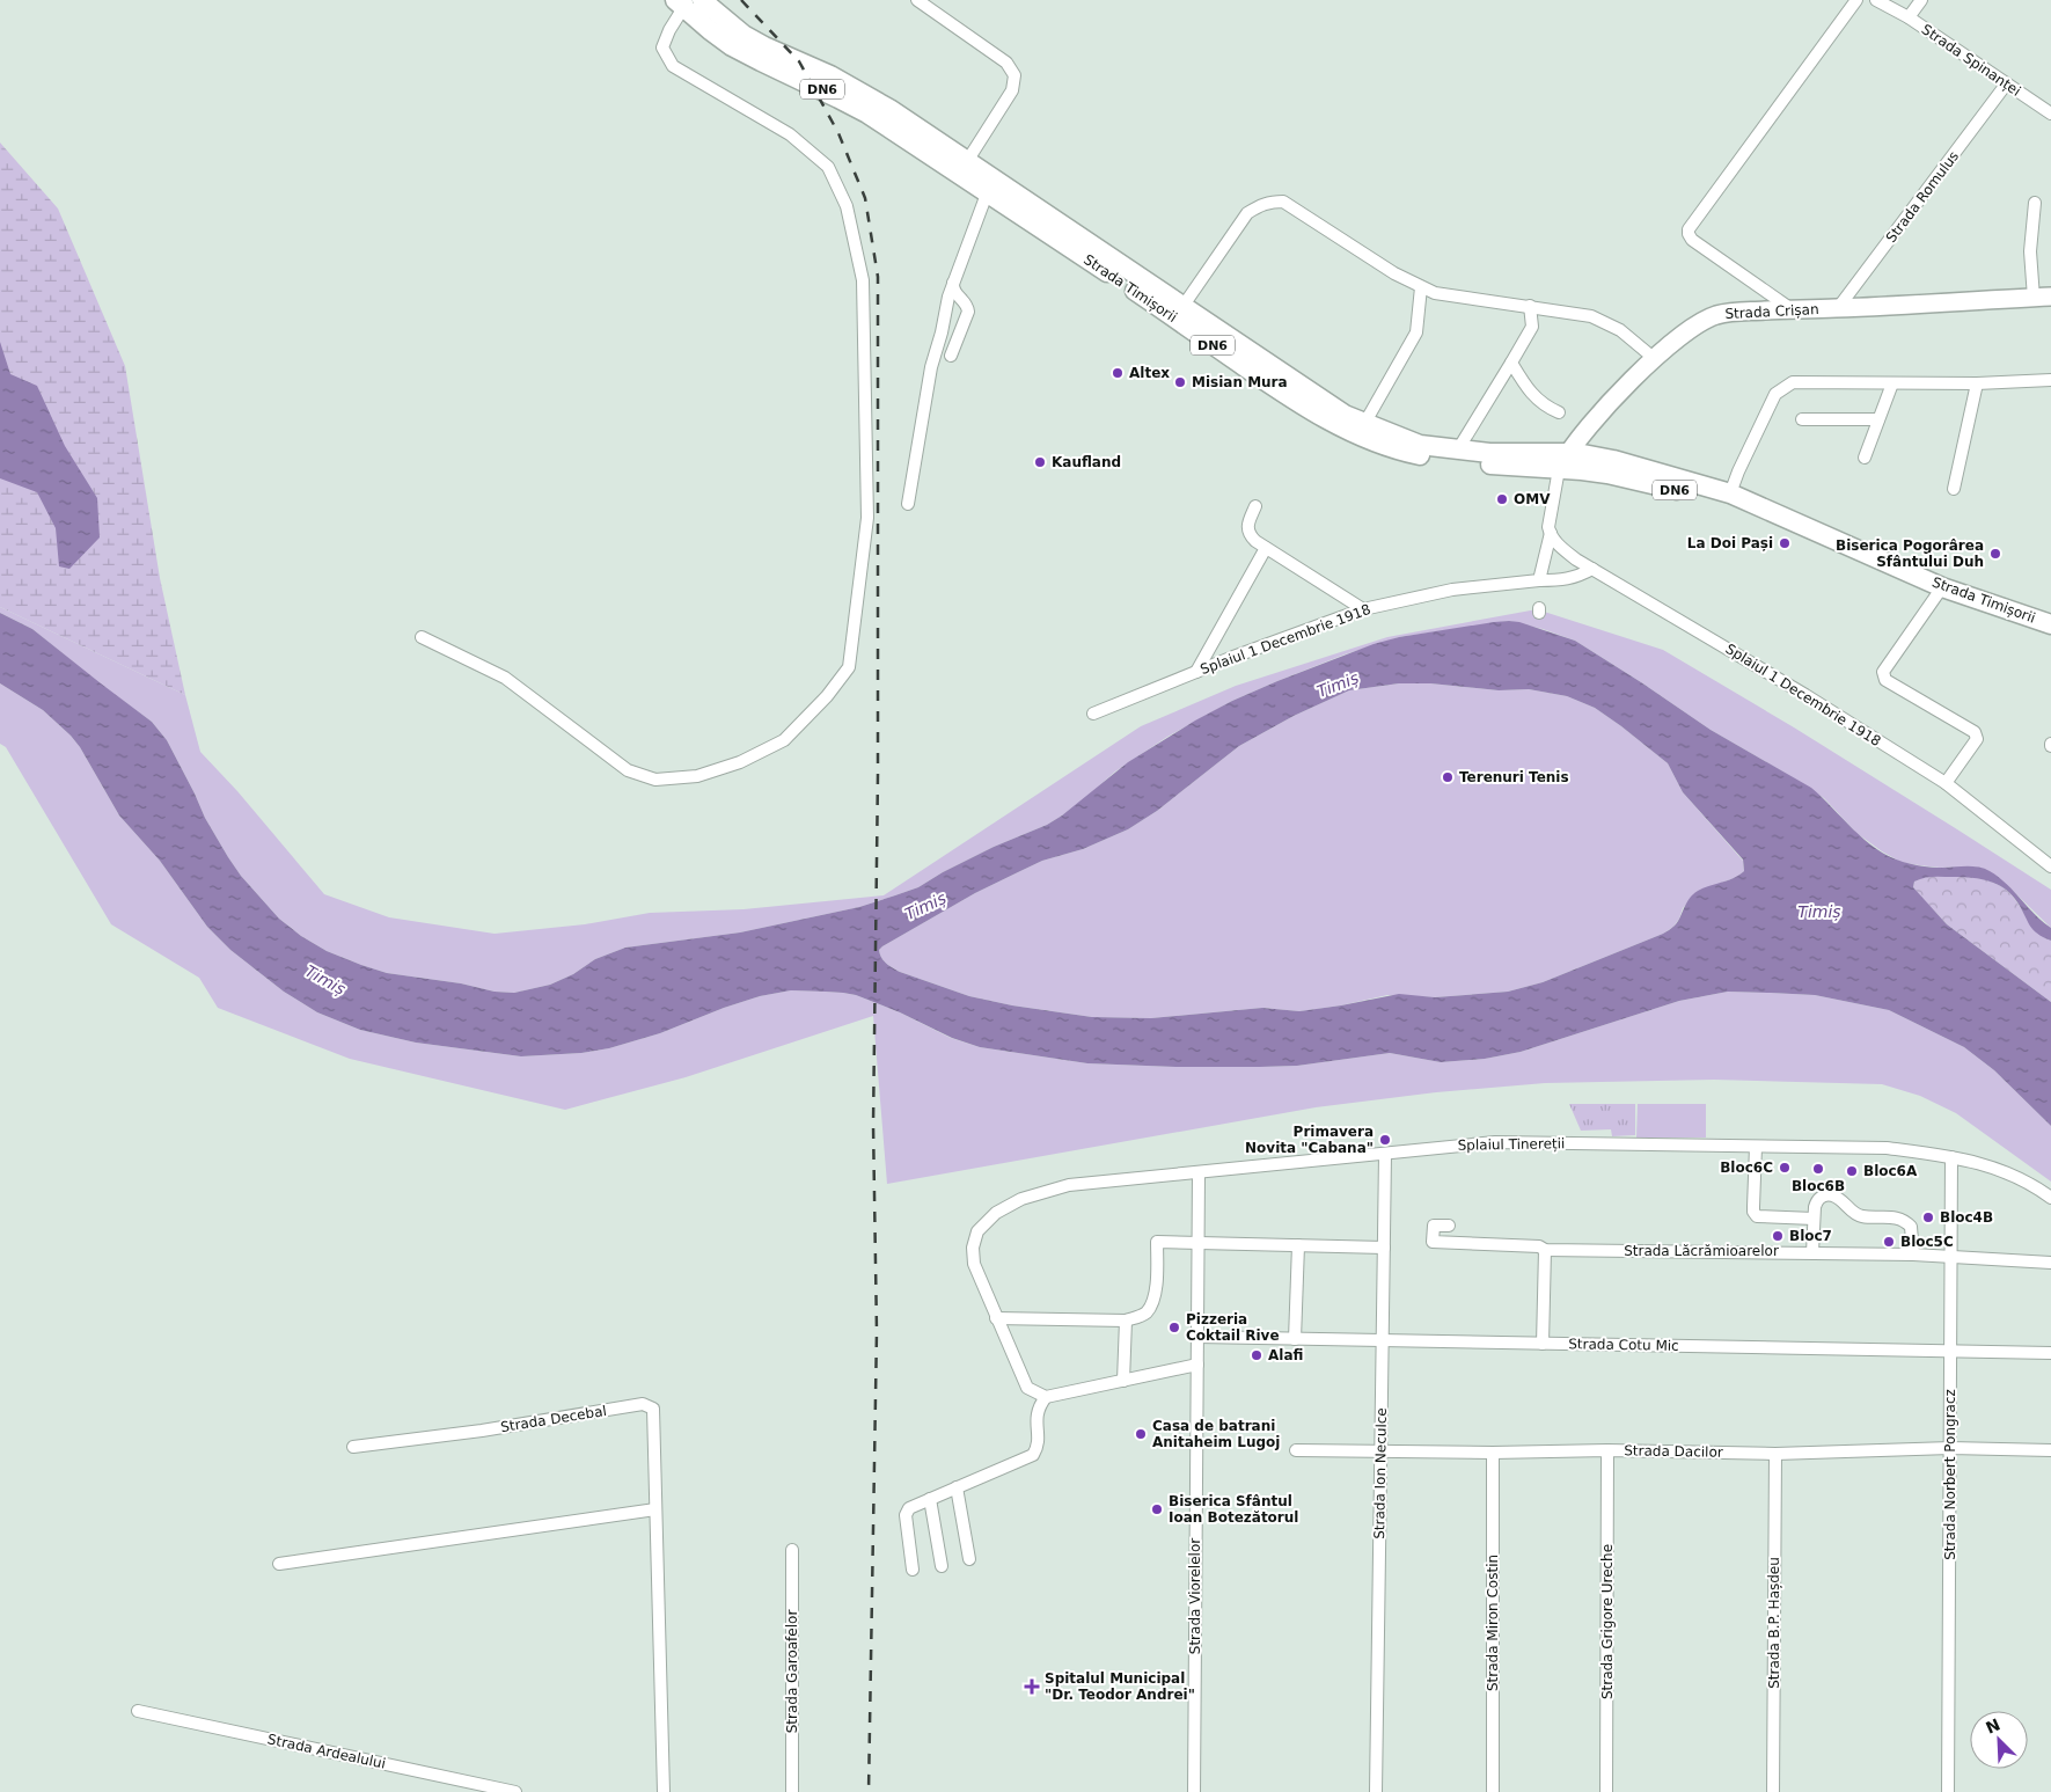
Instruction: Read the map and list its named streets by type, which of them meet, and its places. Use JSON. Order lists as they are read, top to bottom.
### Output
{
  "streets": {
    "main road": ["DN6", "Strada Timișorii"],
    "street": [
      "Strada Spinanței",
      "Strada Romulus",
      "Strada Crișan",
      "Splaiul 1 Decembrie 1918",
      "Splaiul Tinereții",
      "Strada Lăcrămioarelor",
      "Strada Cotu Mic",
      "Strada Decebal",
      "Strada Dacilor",
      "Strada Ion Neculce",
      "Strada Norbert Pongracz",
      "Strada Viorelelor",
      "Strada Grigore Ureche",
      "Strada Miron Costin",
      "Strada B.P. Hașdeu",
      "Strada Garoafelor",
      "Strada Ardealului"
    ]
  },
  "crossings": [
    ["Strada Spinanței", "Strada Romulus"],
    ["Strada Romulus", "Strada Crișan"],
    ["Strada Timișorii", "Strada Crișan"],
    ["Splaiul Tinereții", "Strada Ion Neculce"],
    ["Splaiul Tinereții", "Strada Norbert Pongracz"],
    ["Splaiul Tinereții", "Strada Viorelelor"],
    ["Strada Lăcrămioarelor", "Strada Norbert Pongracz"],
    ["Strada Cotu Mic", "Strada Ion Neculce"],
    ["Strada Cotu Mic", "Strada Norbert Pongracz"],
    ["Strada Cotu Mic", "Strada Viorelelor"],
    ["Strada Dacilor", "Strada Ion Neculce"],
    ["Strada Dacilor", "Strada Norbert Pongracz"],
    ["Strada Dacilor", "Strada Grigore Ureche"],
    ["Strada Dacilor", "Strada Miron Costin"],
    ["Strada Dacilor", "Strada B.P. Hașdeu"]
  ],
  "water": ["Timiș"],
  "places": {
    "other": [
      "Altex",
      "Misian Mura",
      "Kaufland",
      "OMV",
      "La Doi Pași",
      "Biserica Pogorârea Sfântului Duh",
      "Terenuri Tenis",
      "Primavera Novita \"Cabana\"",
      "Bloc6C",
      "Bloc6B",
      "Bloc6A",
      "Bloc4B",
      "Bloc7",
      "Bloc5C",
      "Pizzeria Coktail Rive",
      "Alafi",
      "Casa de batrani Anitaheim Lugoj",
      "Biserica Sfântul Ioan Botezătorul"
    ],
    "health": ["Spitalul Municipal \"Dr. Teodor Andrei\""]
  },
  "north": "top left"
}
